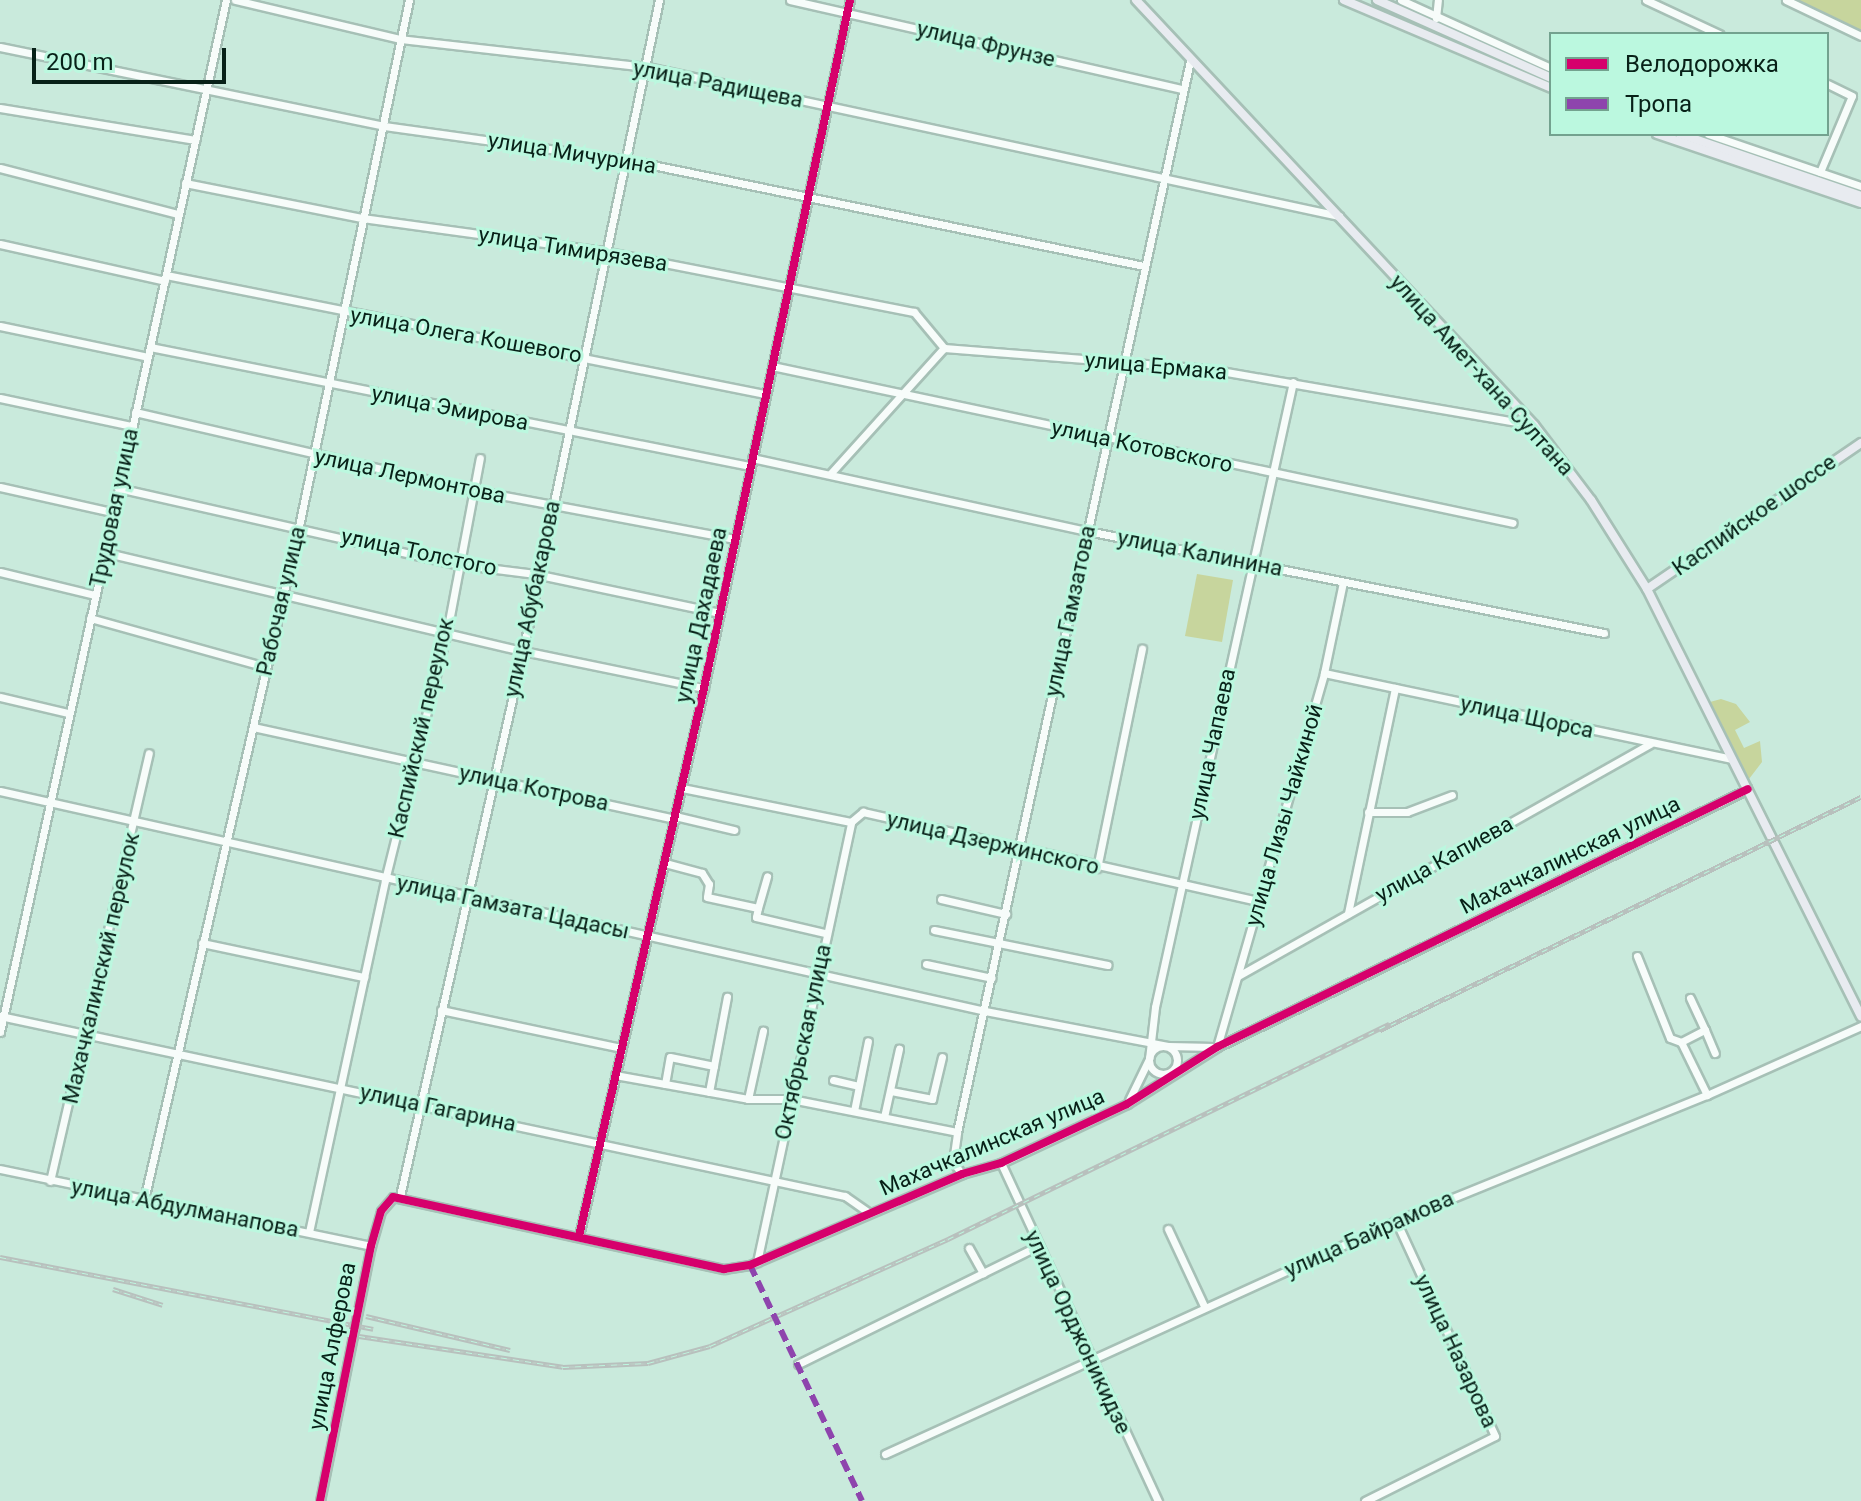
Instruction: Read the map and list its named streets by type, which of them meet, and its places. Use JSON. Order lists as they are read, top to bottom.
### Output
{
  "streets": {
    "main road": ["улица Амет-хана Султана", "Каспийское шоссе"],
    "street": [
      "улица Фрунзе",
      "улица Радищева",
      "улица Мичурина",
      "улица Тимирязева",
      "улица Олега Кошевого",
      "улица Ермака",
      "улица Эмирова",
      "улица Котовского",
      "улица Лермонтова",
      "Трудовая улица",
      "улица Толстого",
      "улица Калинина",
      "улица Абубакарова",
      "Рабочая улица",
      "улица Гамзатова",
      "улица Дахадаева",
      "улица Щорса",
      "Каспийский переулок",
      "улица Чапаева",
      "улица Котрова",
      "улица Лизы Чайкиной",
      "улица Дзержинского",
      "Махачкалинская улица",
      "улица Капиева",
      "улица Гамзата Цадасы",
      "Махачкалинский переулок",
      "Октябрьская улица",
      "улица Гагарина",
      "улица Абдулманапова",
      "улица Байрамова",
      "улица Орджоникидзе",
      "улица Алферова",
      "улица Назарова"
    ]
  },
  "crossings": [
    ["улица Фрунзе", "улица Гамзатова"],
    ["улица Фрунзе", "улица Дахадаева"],
    ["улица Радищева", "улица Амет-хана Султана"],
    ["улица Радищева", "улица Абубакарова"],
    ["улица Радищева", "Рабочая улица"],
    ["улица Радищева", "улица Гамзатова"],
    ["улица Радищева", "улица Дахадаева"],
    ["улица Мичурина", "Трудовая улица"],
    ["улица Мичурина", "улица Абубакарова"],
    ["улица Мичурина", "Рабочая улица"],
    ["улица Мичурина", "улица Гамзатова"],
    ["улица Мичурина", "улица Дахадаева"],
    ["улица Тимирязева", "улица Ермака"],
    ["улица Тимирязева", "Трудовая улица"],
    ["улица Тимирязева", "улица Абубакарова"],
    ["улица Тимирязева", "Рабочая улица"],
    ["улица Тимирязева", "улица Дахадаева"],
    ["улица Олега Кошевого", "Трудовая улица"],
    ["улица Олега Кошевого", "улица Абубакарова"],
    ["улица Олега Кошевого", "Рабочая улица"],
    ["улица Олега Кошевого", "улица Дахадаева"],
    ["улица Ермака", "улица Амет-хана Султана"],
    ["улица Ермака", "улица Гамзатова"],
    ["улица Ермака", "улица Чапаева"],
    ["улица Амет-хана Султана", "Каспийское шоссе"],
    ["улица Амет-хана Султана", "улица Гамзатова"],
    ["улица Амет-хана Султана", "улица Щорса"],
    ["улица Амет-хана Султана", "Махачкалинская улица"],
    ["улица Эмирова", "Трудовая улица"],
    ["улица Эмирова", "улица Калинина"],
    ["улица Эмирова", "улица Абубакарова"],
    ["улица Эмирова", "Рабочая улица"],
    ["улица Эмирова", "улица Дахадаева"],
    ["улица Котовского", "улица Гамзатова"],
    ["улица Котовского", "улица Дахадаева"],
    ["улица Котовского", "улица Чапаева"],
    ["улица Лермонтова", "Трудовая улица"],
    ["улица Лермонтова", "улица Абубакарова"],
    ["улица Лермонтова", "Рабочая улица"],
    ["улица Лермонтова", "улица Дахадаева"],
    ["улица Лермонтова", "Каспийский переулок"],
    ["Трудовая улица", "улица Толстого"],
    ["Трудовая улица", "улица Гамзата Цадасы"],
    ["Трудовая улица", "улица Гагарина"],
    ["улица Толстого", "улица Абубакарова"],
    ["улица Толстого", "Рабочая улица"],
    ["улица Толстого", "улица Дахадаева"],
    ["улица Толстого", "Каспийский переулок"],
    ["улица Калинина", "улица Гамзатова"],
    ["улица Калинина", "улица Дахадаева"],
    ["улица Калинина", "улица Чапаева"],
    ["улица Калинина", "улица Лизы Чайкиной"],
    ["улица Абубакарова", "улица Котрова"],
    ["улица Абубакарова", "Махачкалинская улица"],
    ["улица Абубакарова", "улица Гамзата Цадасы"],
    ["улица Абубакарова", "улица Гагарина"],
    ["улица Абубакарова", "улица Алферова"],
    ["Рабочая улица", "улица Котрова"],
    ["Рабочая улица", "улица Гамзата Цадасы"],
    ["Рабочая улица", "улица Гагарина"],
    ["Рабочая улица", "улица Абдулманапова"],
    ["улица Гамзатова", "улица Дзержинского"],
    ["улица Гамзатова", "Махачкалинская улица"],
    ["улица Гамзатова", "улица Гамзата Цадасы"],
    ["улица Дахадаева", "улица Котрова"],
    ["улица Дахадаева", "улица Дзержинского"],
    ["улица Дахадаева", "Махачкалинская улица"],
    ["улица Дахадаева", "улица Гамзата Цадасы"],
    ["улица Дахадаева", "улица Гагарина"],
    ["улица Щорса", "улица Лизы Чайкиной"],
    ["улица Щорса", "улица Капиева"],
    ["Каспийский переулок", "улица Котрова"],
    ["Каспийский переулок", "улица Гамзата Цадасы"],
    ["Каспийский переулок", "улица Гагарина"],
    ["Каспийский переулок", "улица Абдулманапова"],
    ["улица Чапаева", "улица Дзержинского"],
    ["улица Чапаева", "Махачкалинская улица"],
    ["улица Чапаева", "улица Гамзата Цадасы"],
    ["улица Лизы Чайкиной", "улица Дзержинского"],
    ["улица Лизы Чайкиной", "Махачкалинская улица"],
    ["улица Лизы Чайкиной", "улица Капиева"],
    ["улица Лизы Чайкиной", "улица Гамзата Цадасы"],
    ["улица Дзержинского", "Октябрьская улица"],
    ["Махачкалинская улица", "улица Гамзата Цадасы"],
    ["Махачкалинская улица", "Октябрьская улица"],
    ["Махачкалинская улица", "улица Гагарина"],
    ["Махачкалинская улица", "улица Орджоникидзе"],
    ["Махачкалинская улица", "улица Алферова"],
    ["улица Гамзата Цадасы", "Махачкалинский переулок"],
    ["улица Гамзата Цадасы", "Октябрьская улица"],
    ["Махачкалинский переулок", "улица Гагарина"],
    ["Махачкалинский переулок", "улица Абдулманапова"],
    ["Октябрьская улица", "улица Гагарина"],
    ["улица Абдулманапова", "улица Алферова"],
    ["улица Байрамова", "улица Орджоникидзе"],
    ["улица Байрамова", "улица Назарова"]
  ],
  "legend": ["Велодорожка", "Тропа"],
  "scale_bar": "200 m"
}
